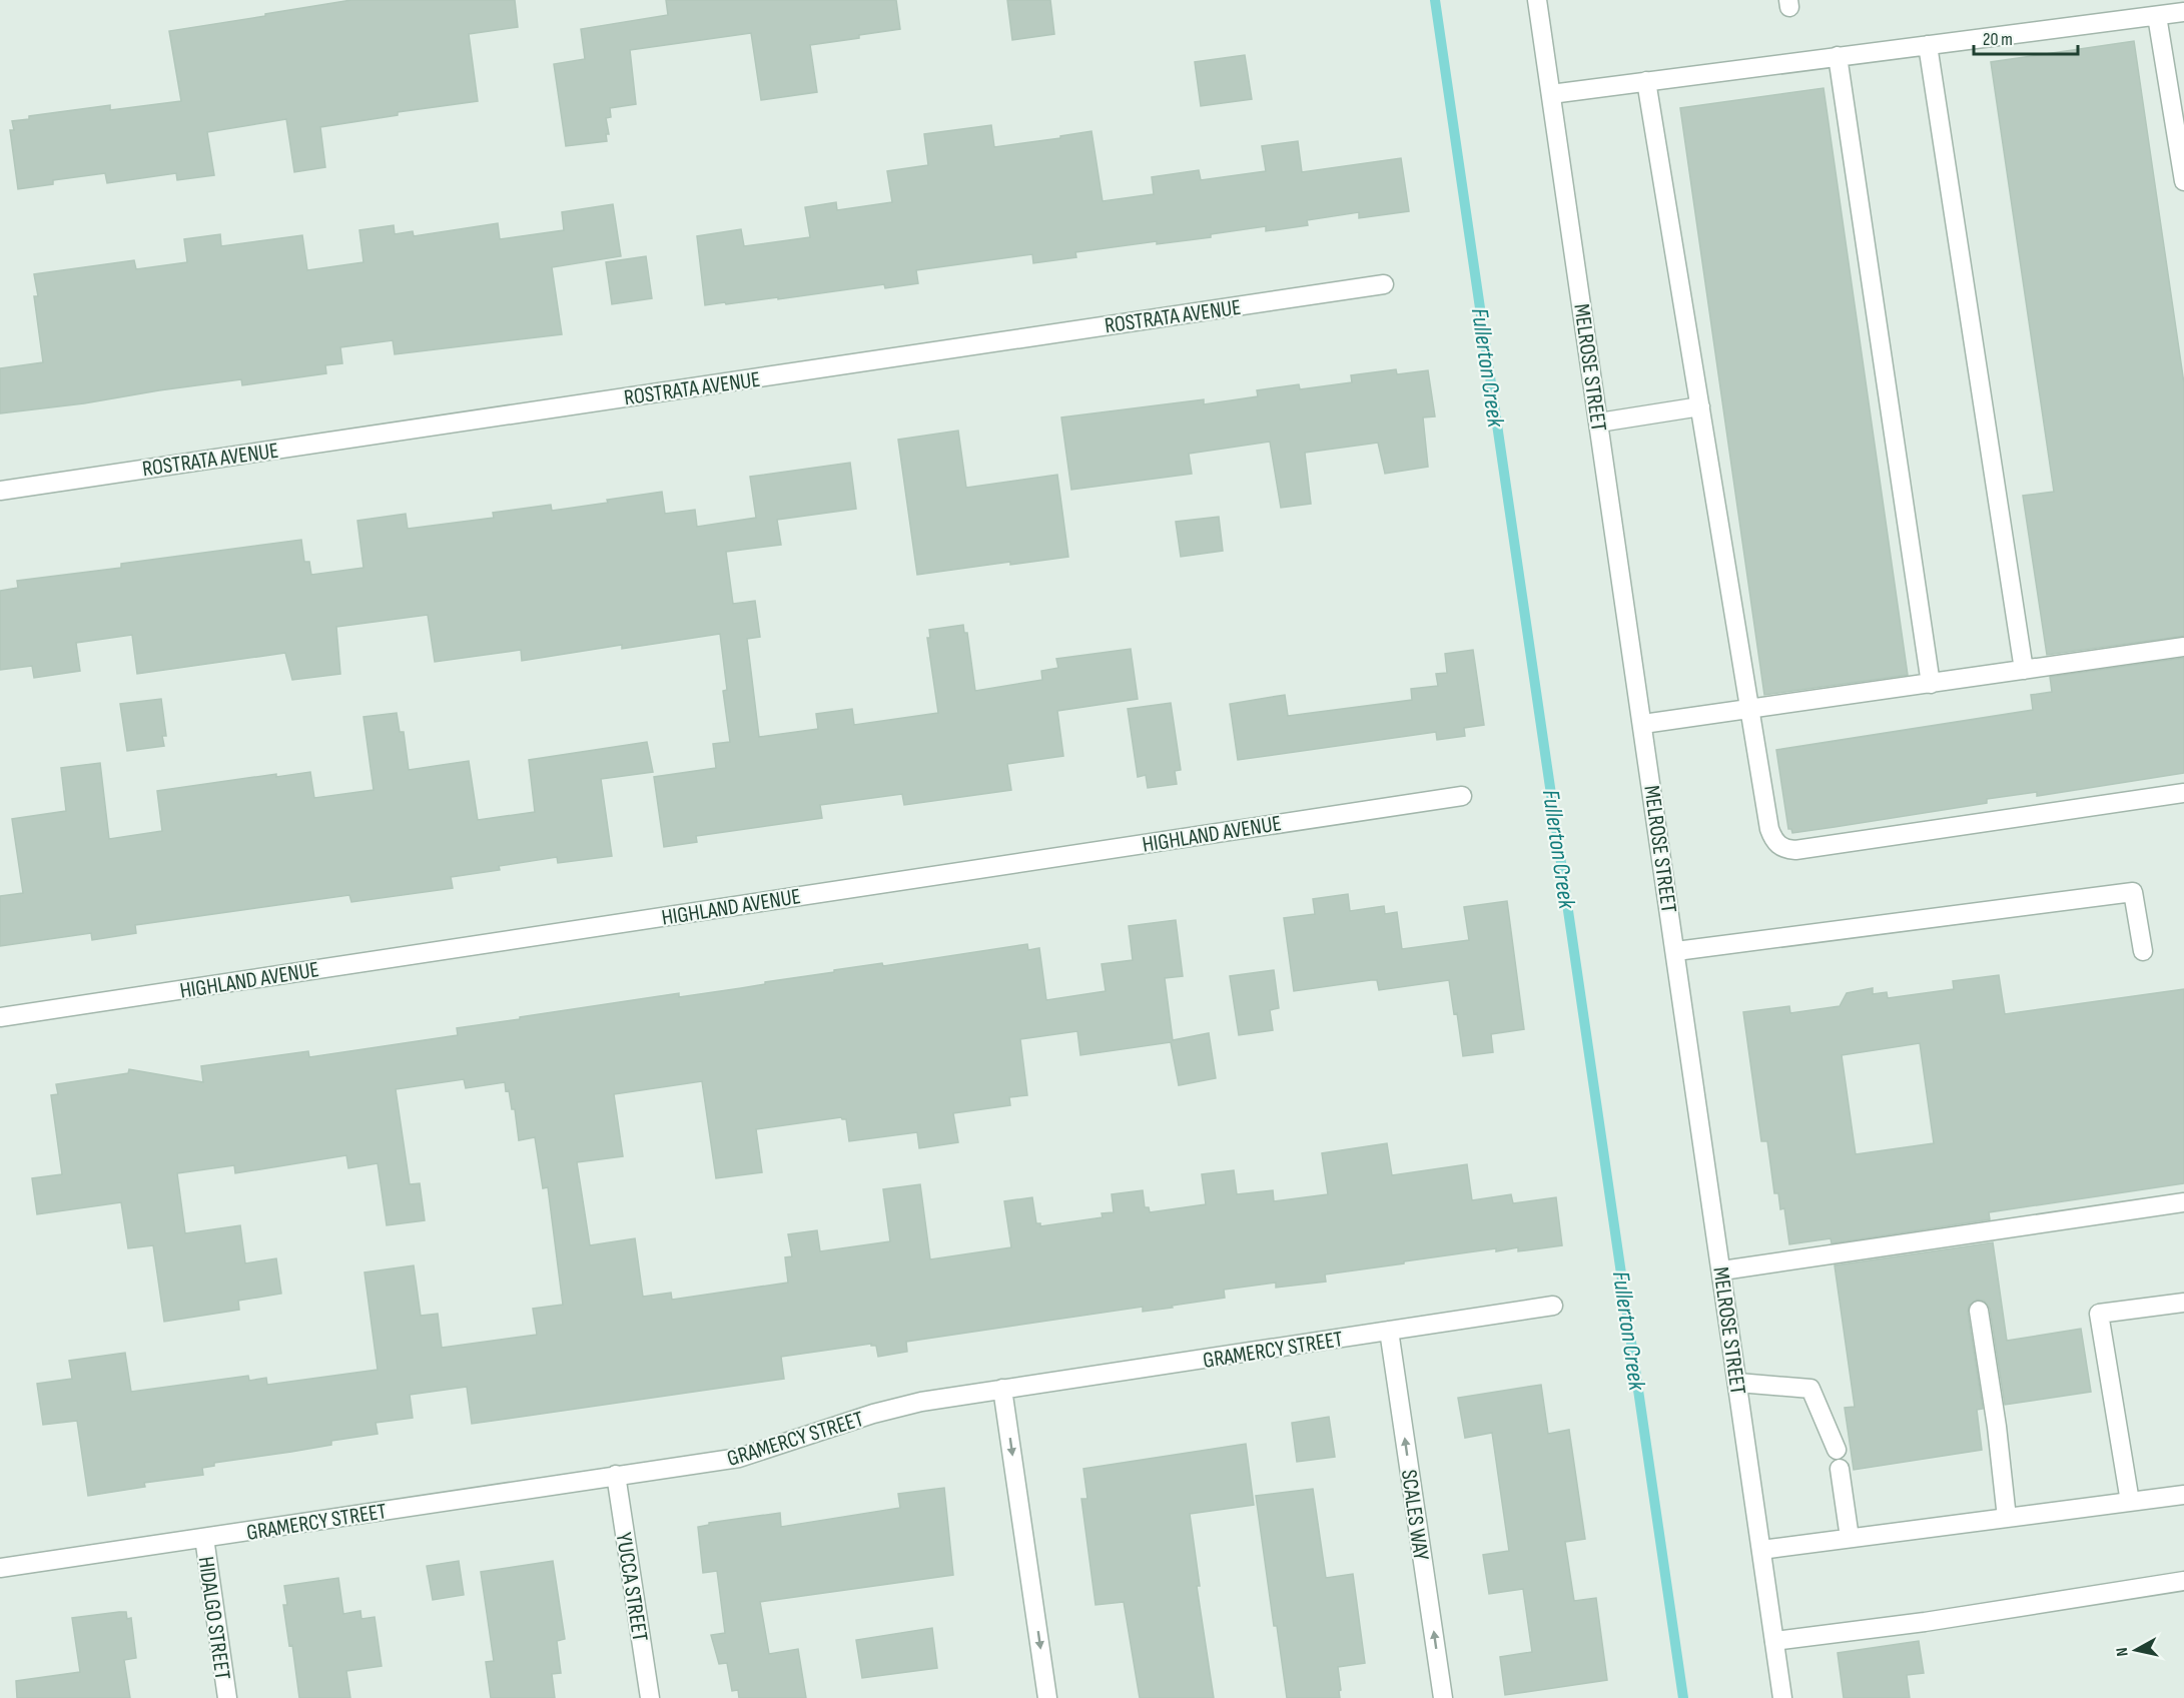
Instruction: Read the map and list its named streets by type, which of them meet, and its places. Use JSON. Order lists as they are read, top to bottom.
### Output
{
  "streets": {
    "street": [
      "ROSTRATA AVENUE",
      "MELROSE STREET",
      "HIGHLAND AVENUE",
      "GRAMERCY STREET",
      "SCALES WAY",
      "YUCCA STREET",
      "HIDALGO STREET"
    ]
  },
  "crossings": [
    ["GRAMERCY STREET", "SCALES WAY"],
    ["GRAMERCY STREET", "YUCCA STREET"],
    ["GRAMERCY STREET", "HIDALGO STREET"]
  ],
  "one_way": ["SCALES WAY"],
  "water": ["Fullerton Creek"],
  "scale_bar": "20 m",
  "north": "left"
}
